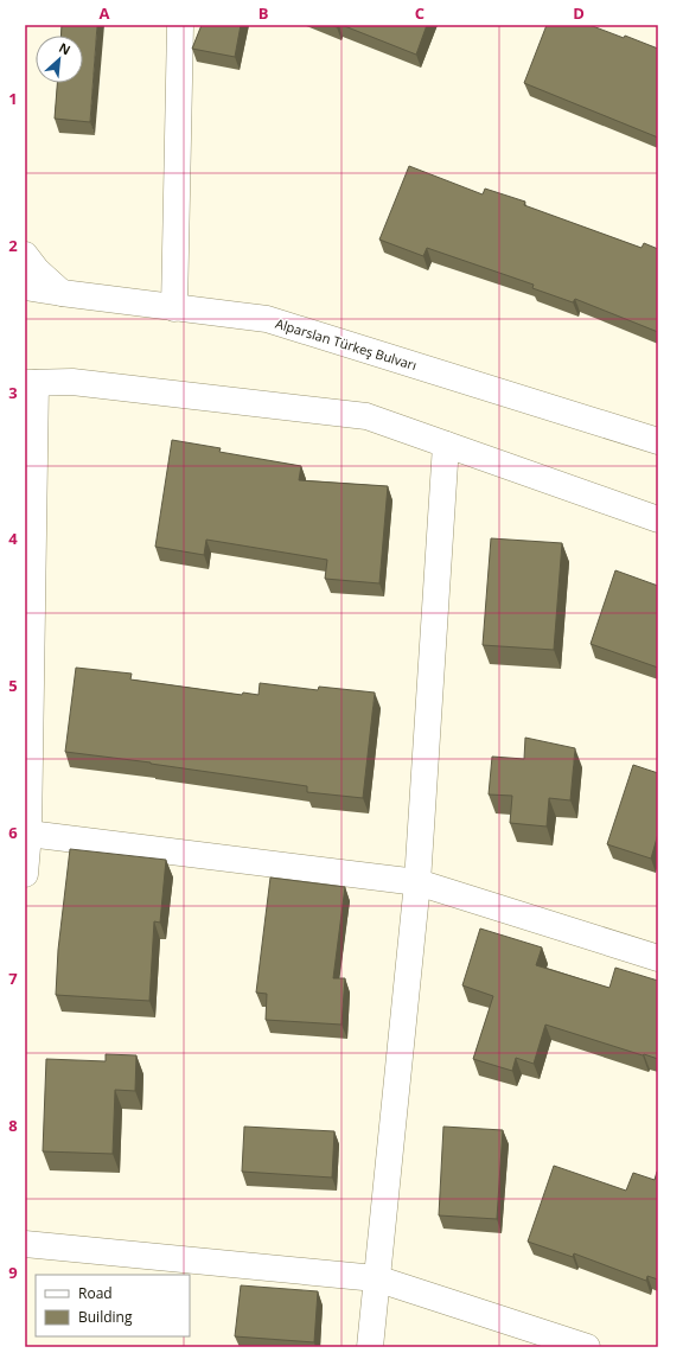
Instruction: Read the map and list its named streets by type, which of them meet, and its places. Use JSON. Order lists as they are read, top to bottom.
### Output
{
  "streets": {
    "street": ["Alparslan Türkeş Bulvarı"]
  },
  "legend": ["Road", "Building"],
  "north": "top right",
  "grid": {
    "columns": [
      "A",
      "B",
      "C",
      "D"
    ],
    "rows": [
      "1",
      "2",
      "3",
      "4",
      "5",
      "6",
      "7",
      "8",
      "9"
    ]
  }
}
